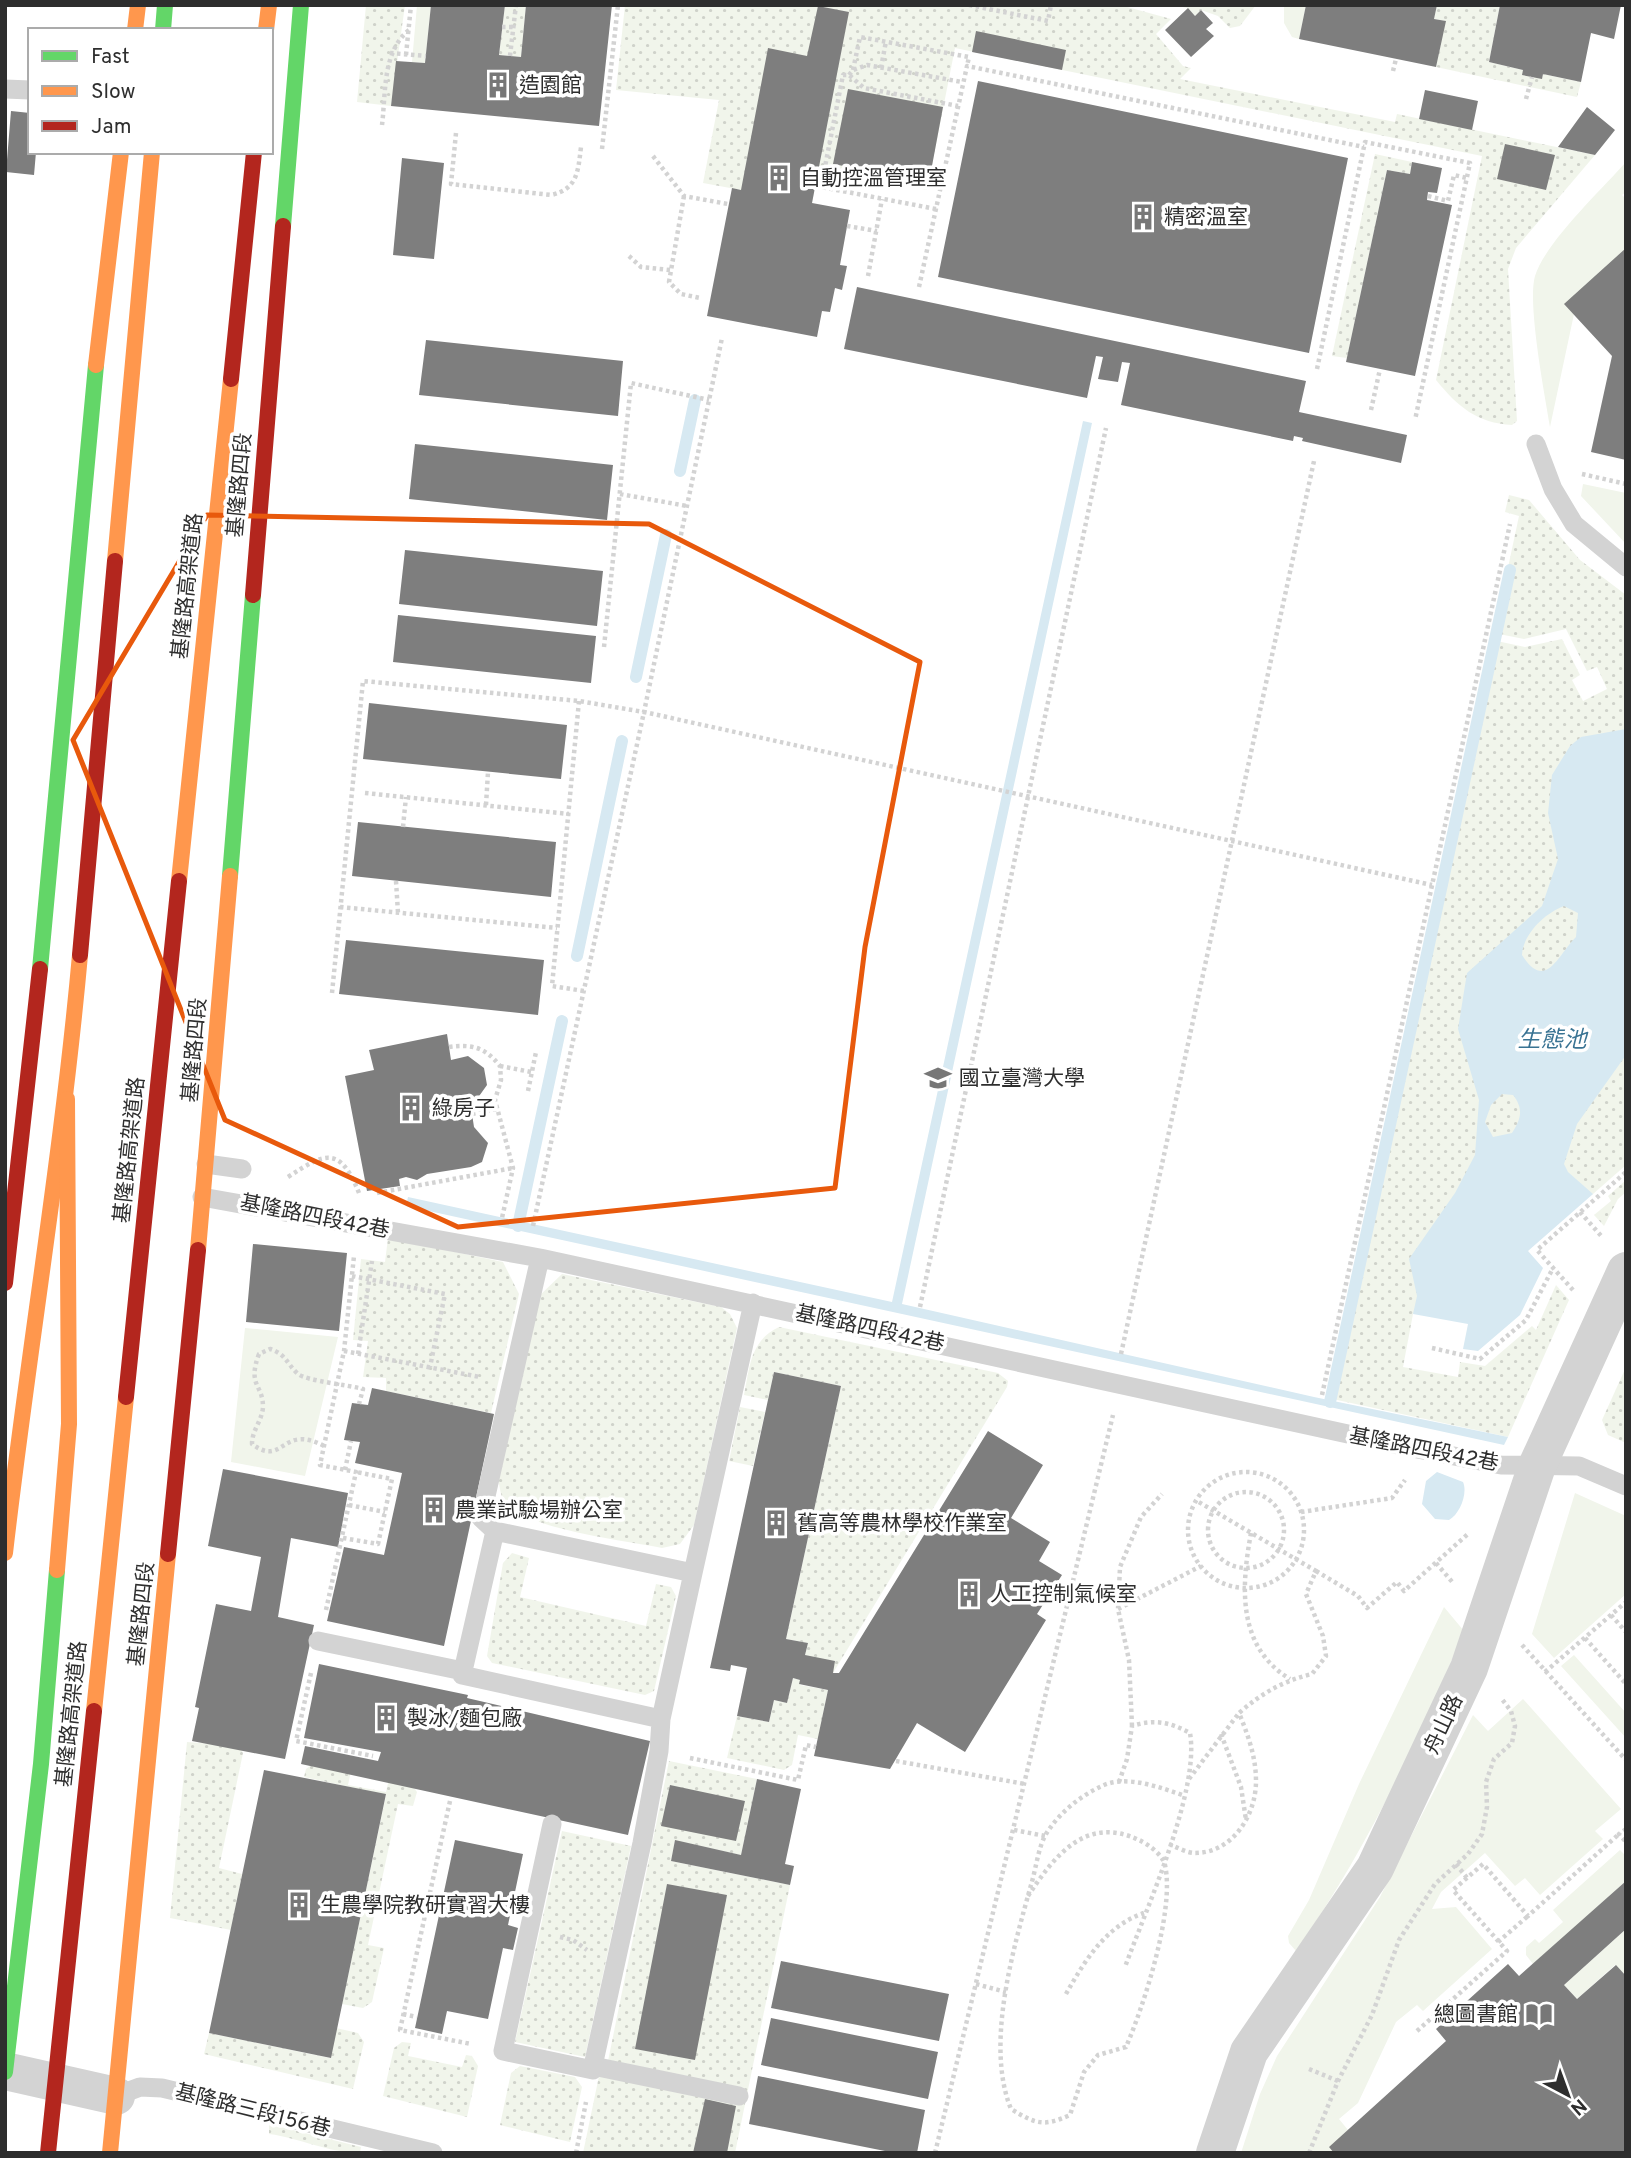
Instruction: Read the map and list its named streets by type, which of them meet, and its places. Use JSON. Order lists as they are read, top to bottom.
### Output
{
  "streets": {
    "main road": ["基隆路四段", "基隆路高架道路"],
    "street": ["舟山路"],
    "lane": ["基隆路四段42巷", "基隆路三段156巷"]
  },
  "crossings": [
    ["基隆路四段", "基隆路四段42巷"],
    ["基隆路四段", "基隆路三段156巷"],
    ["基隆路四段42巷", "舟山路"]
  ],
  "water": ["生態池"],
  "places": {
    "building": [
      "造園館",
      "自動控溫管理室",
      "精密溫室",
      "綠房子",
      "農業試驗場辦公室",
      "舊高等農林學校作業室",
      "人工控制氣候室",
      "製冰/麵包廠",
      "生農學院教研實習大樓"
    ],
    "school or university": ["國立臺灣大學"],
    "library": ["總圖書館"]
  },
  "legend": ["Fast", "Slow", "Jam"],
  "north": "bottom right"
}
